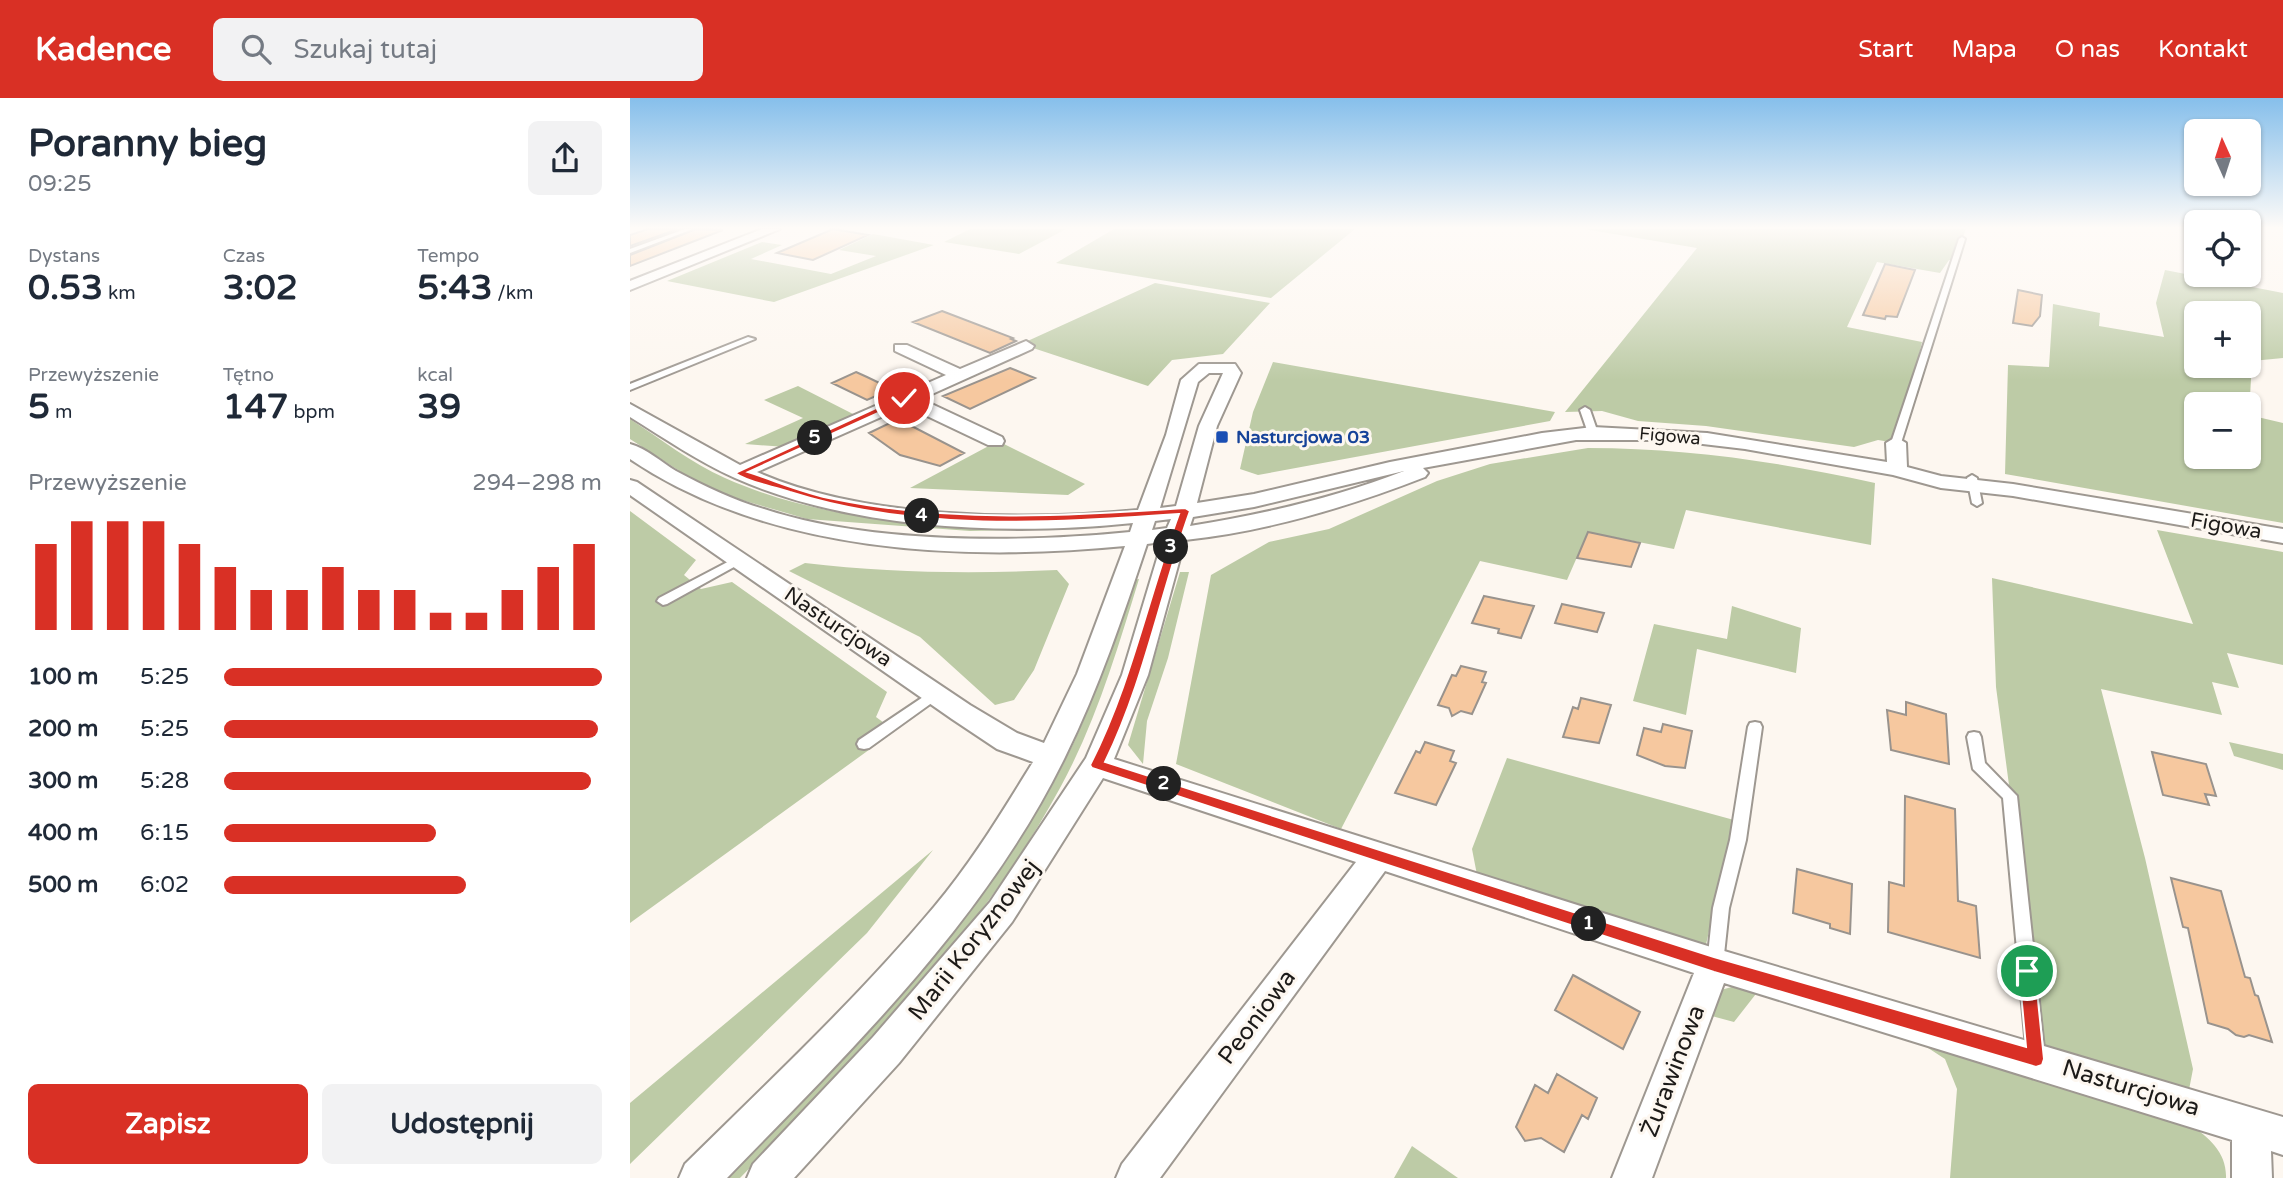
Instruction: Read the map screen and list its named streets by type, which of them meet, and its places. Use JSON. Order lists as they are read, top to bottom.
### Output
{
  "streets": {
    "street": [
      "Figowa",
      "Nasturcjowa",
      "Marii Koryznowej",
      "Peoniowa",
      "Żurawinowa"
    ]
  },
  "crossings": [
    ["Figowa", "Marii Koryznowej"],
    ["Nasturcjowa", "Marii Koryznowej"],
    ["Nasturcjowa", "Peoniowa"],
    ["Nasturcjowa", "Żurawinowa"]
  ],
  "places": {
    "transit": ["Nasturcjowa 03"]
  },
  "north": "top",
  "page": {
    "header": "Kadence",
    "search": "Szukaj tutaj",
    "nav": [
      "Start",
      "Mapa",
      "O nas",
      "Kontakt"
    ],
    "heading": ["Poranny bieg", "09:25"],
    "map_buttons": ["+", "−"],
    "stats": [
      ["Dystans", "0.53 km"],
      ["Czas", "3:02"],
      ["Tempo", "5:43 /km"],
      ["Przewyższenie", "5 m"],
      ["Tętno", "147 bpm"],
      ["kcal", "39"]
    ],
    "pins": [
      "5",
      "4",
      "3",
      "2",
      "1"
    ],
    "chart": ["Przewyższenie", "294–298 m"],
    "list": [
      {
        "name": "100 m",
        "note": "5:25"
      },
      {
        "name": "200 m",
        "note": "5:25"
      },
      {
        "name": "300 m",
        "note": "5:28"
      },
      {
        "name": "400 m",
        "note": "6:15"
      },
      {
        "name": "500 m",
        "note": "6:02"
      }
    ],
    "buttons": ["Zapisz", "Udostępnij"]
  }
}
